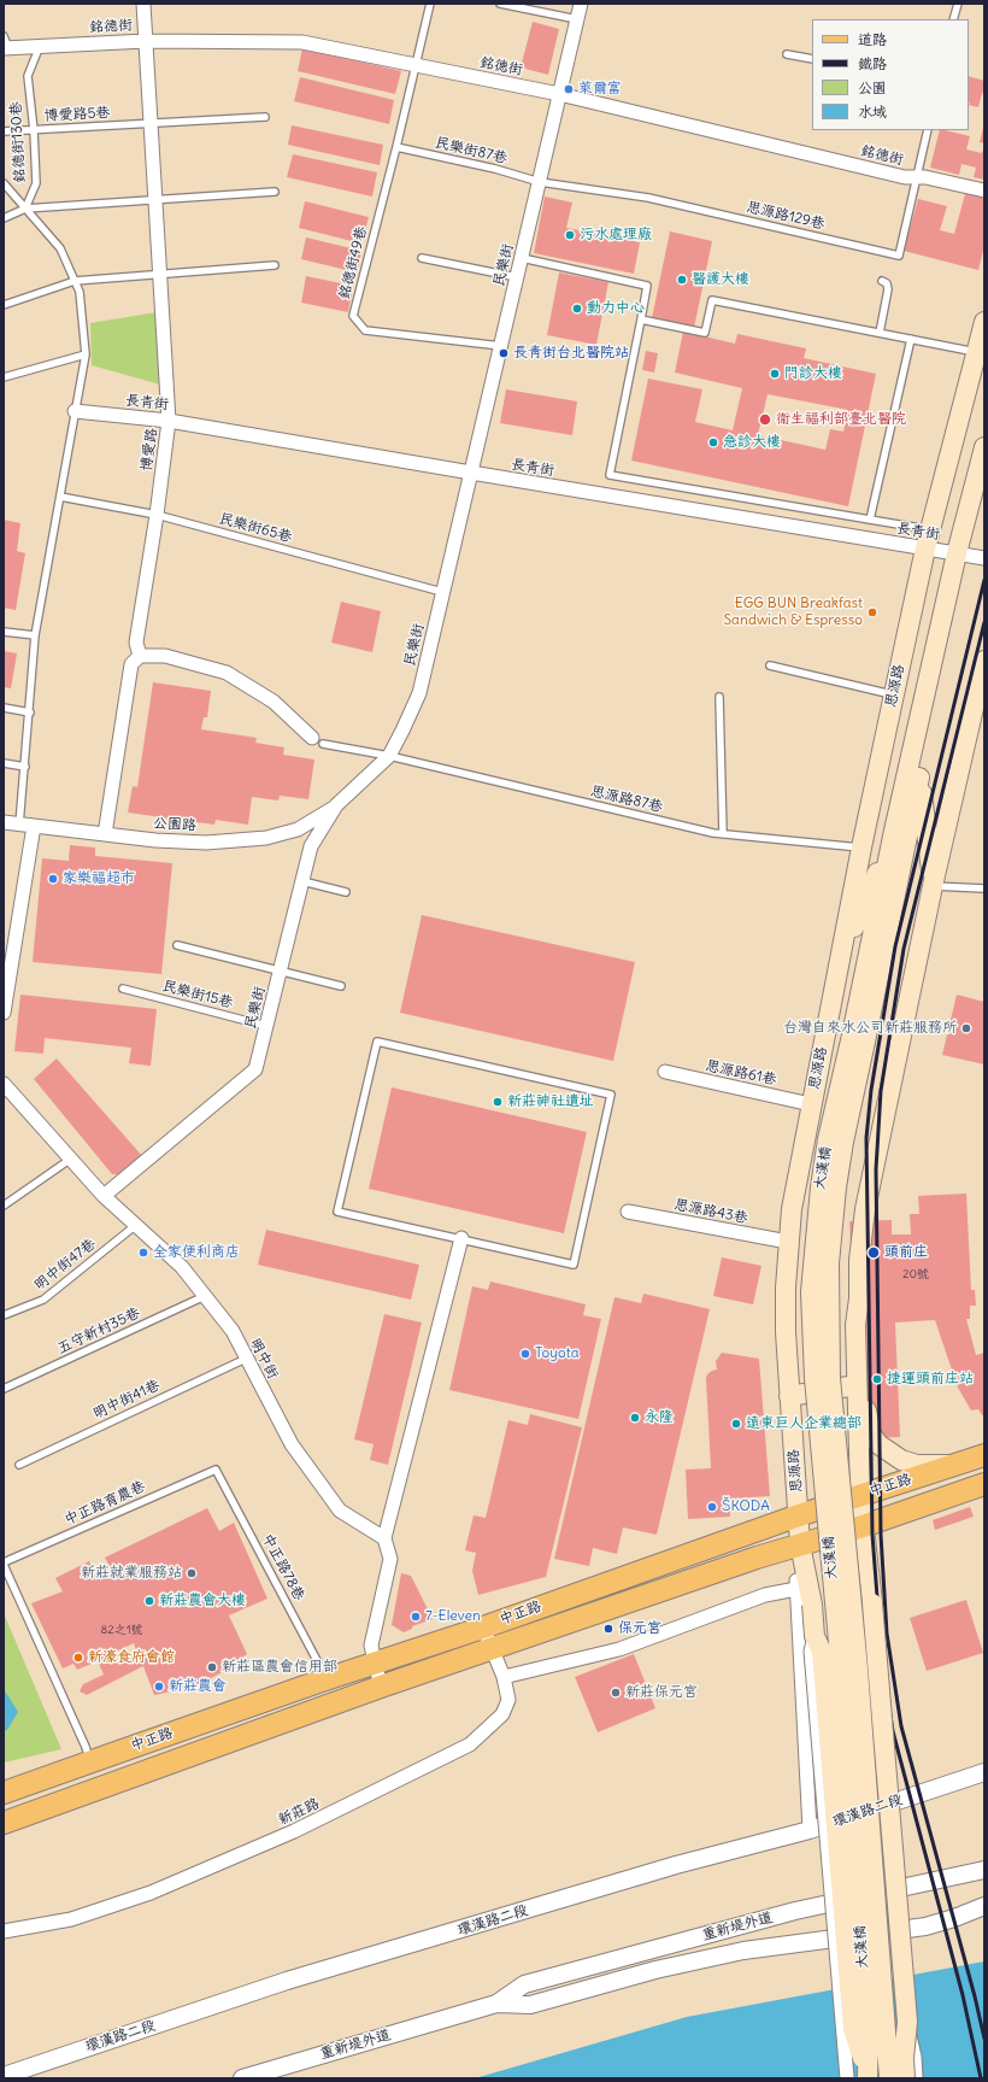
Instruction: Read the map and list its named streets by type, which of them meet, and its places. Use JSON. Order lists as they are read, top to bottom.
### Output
{
  "streets": {
    "main road": ["思源路", "大漢橋", "中正路"],
    "street": [
      "銘德街",
      "民樂街",
      "長青街",
      "博愛路",
      "公園路",
      "思源路61巷",
      "思源路43巷",
      "明中街",
      "環漢路二段",
      "新莊路",
      "重新堤外道"
    ],
    "lane": [
      "博愛路5巷",
      "銘德街130巷",
      "民樂街87巷",
      "思源路129巷",
      "銘德街49巷",
      "民樂街65巷",
      "思源路87巷",
      "民樂街15巷",
      "明中街47巷",
      "五守新村35巷",
      "明中街41巷",
      "中正路育農巷",
      "中正路78巷"
    ]
  },
  "crossings": [
    ["銘德街", "銘德街130巷"],
    ["銘德街", "思源路129巷"],
    ["銘德街", "銘德街49巷"],
    ["銘德街", "民樂街"],
    ["銘德街", "博愛路"],
    ["博愛路5巷", "銘德街130巷"],
    ["博愛路5巷", "博愛路"],
    ["民樂街87巷", "思源路129巷"],
    ["民樂街87巷", "銘德街49巷"],
    ["民樂街87巷", "民樂街"],
    ["思源路129巷", "民樂街"],
    ["銘德街49巷", "民樂街"],
    ["民樂街", "長青街"],
    ["民樂街", "民樂街65巷"],
    ["民樂街", "思源路87巷"],
    ["民樂街", "公園路"],
    ["民樂街", "民樂街15巷"],
    ["民樂街", "明中街"],
    ["長青街", "博愛路"],
    ["長青街", "思源路"],
    ["博愛路", "民樂街65巷"],
    ["思源路", "思源路87巷"],
    ["思源路", "思源路61巷"],
    ["思源路", "大漢橋"],
    ["思源路", "思源路43巷"],
    ["思源路", "中正路"],
    ["思源路", "環漢路二段"],
    ["明中街47巷", "明中街"],
    ["五守新村35巷", "明中街"],
    ["明中街", "明中街41巷"],
    ["中正路", "中正路育農巷"],
    ["中正路", "中正路78巷"],
    ["中正路", "新莊路"],
    ["中正路育農巷", "中正路78巷"]
  ],
  "places": [
    "萊爾富",
    "污水處理廠",
    "醫護大樓",
    "動力中心",
    "長青街台北醫院站",
    "門診大樓",
    "衛生福利部臺北醫院",
    "急診大樓",
    "EGG BUN Breakfast Sandwich & Espresso",
    "家樂福超市",
    "台灣自來水公司新莊服務所",
    "新莊神社遺址",
    "全家便利商店",
    "頭前庄",
    "Toyota",
    "捷運頭前庄站",
    "永隆",
    "遠東巨人企業總部",
    "ŠKODA",
    "新莊就業服務站",
    "新莊農會大樓",
    "7-Eleven",
    "保元宮",
    "新濠食府會館",
    "新莊區農會信用部",
    "新莊農會",
    "新莊保元宮"
  ],
  "house_numbers": ["20號", "82之1號"],
  "legend": [
    "道路",
    "鐵路",
    "公園",
    "水域"
  ]
}
